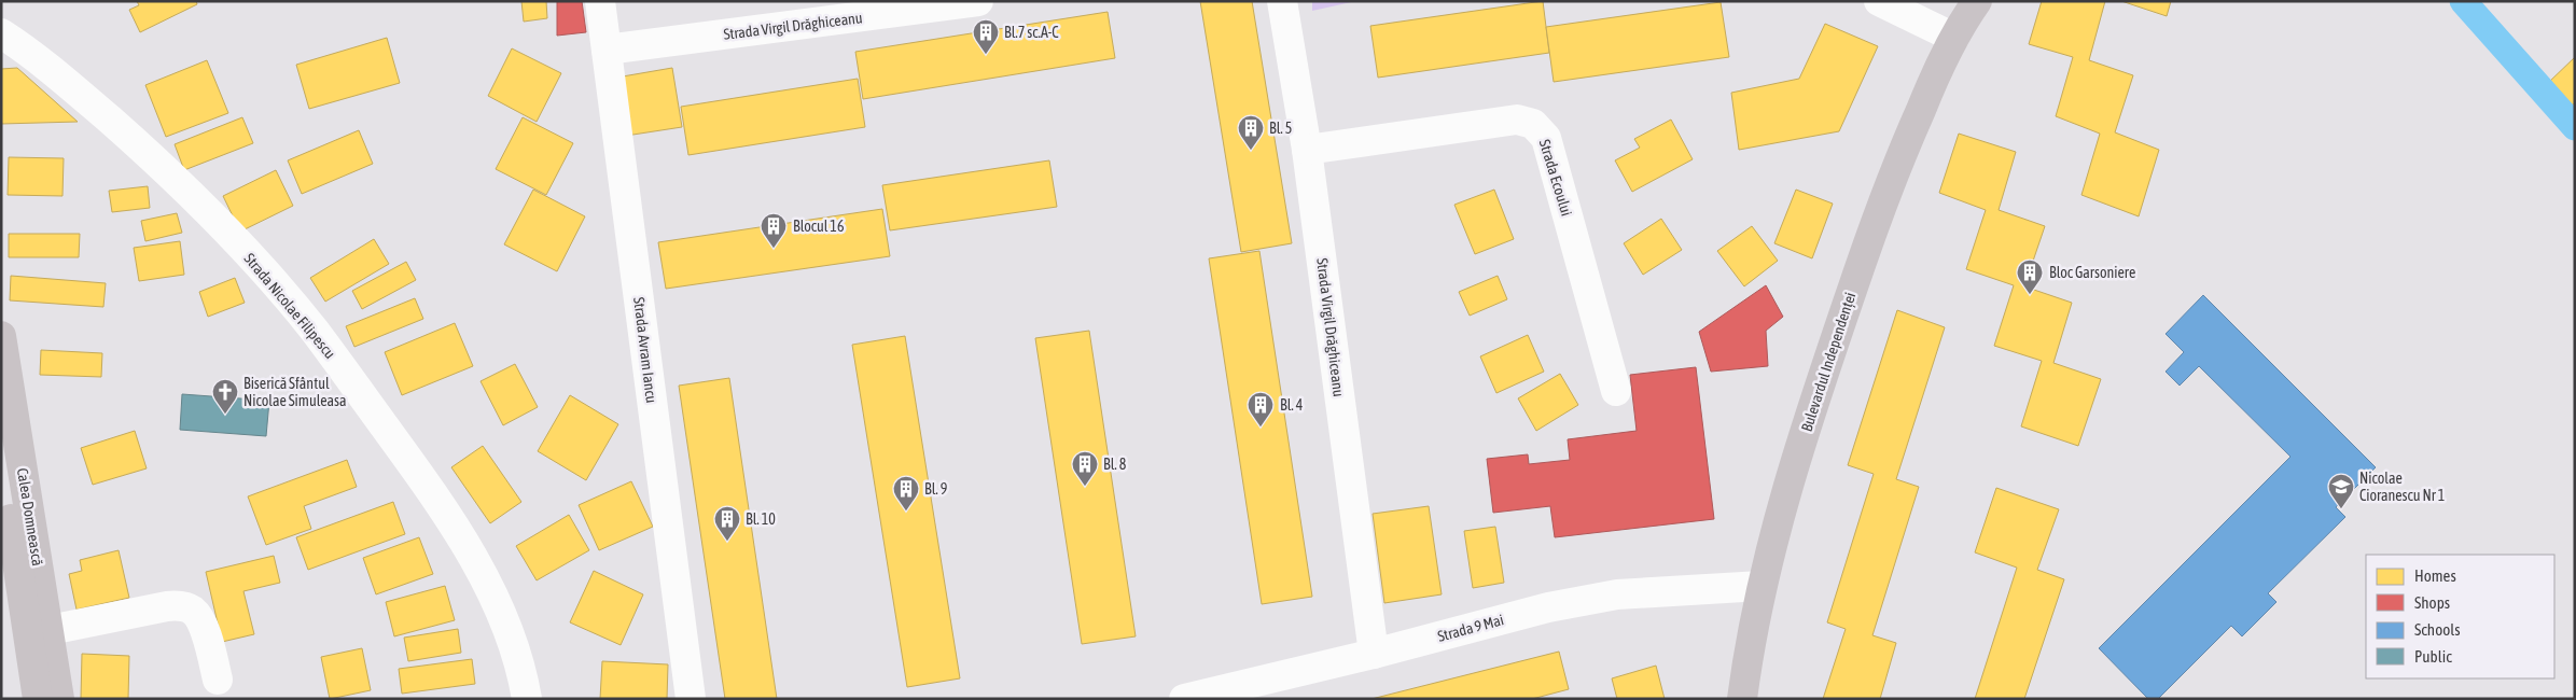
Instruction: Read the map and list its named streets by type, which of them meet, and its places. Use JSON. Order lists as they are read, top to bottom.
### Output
{
  "streets": {
    "main road": ["Bulevardul Independenței", "Calea Domnească"],
    "street": [
      "Strada Virgil Drăghiceanu",
      "Strada Ecoului",
      "Strada Nicolae Filipescu",
      "Strada Avram Iancu",
      "Strada 9 Mai"
    ]
  },
  "crossings": [
    ["Strada Virgil Drăghiceanu", "Strada Ecoului"],
    ["Strada Virgil Drăghiceanu", "Strada Avram Iancu"],
    ["Strada Virgil Drăghiceanu", "Strada 9 Mai"],
    ["Bulevardul Independenței", "Strada 9 Mai"]
  ],
  "places": {
    "building": [
      "Bl.7 sc.A-C",
      "Bl. 5",
      "Blocul 16",
      "Bloc Garsoniere",
      "Bl. 4",
      "Bl. 8",
      "Bl. 9",
      "Bl. 10"
    ],
    "church": ["Biserică Sfântul Nicolae Simuleasa"],
    "school or university": ["Nicolae Cioranescu Nr 1"]
  },
  "legend": [
    "Homes",
    "Shops",
    "Schools",
    "Public"
  ]
}
